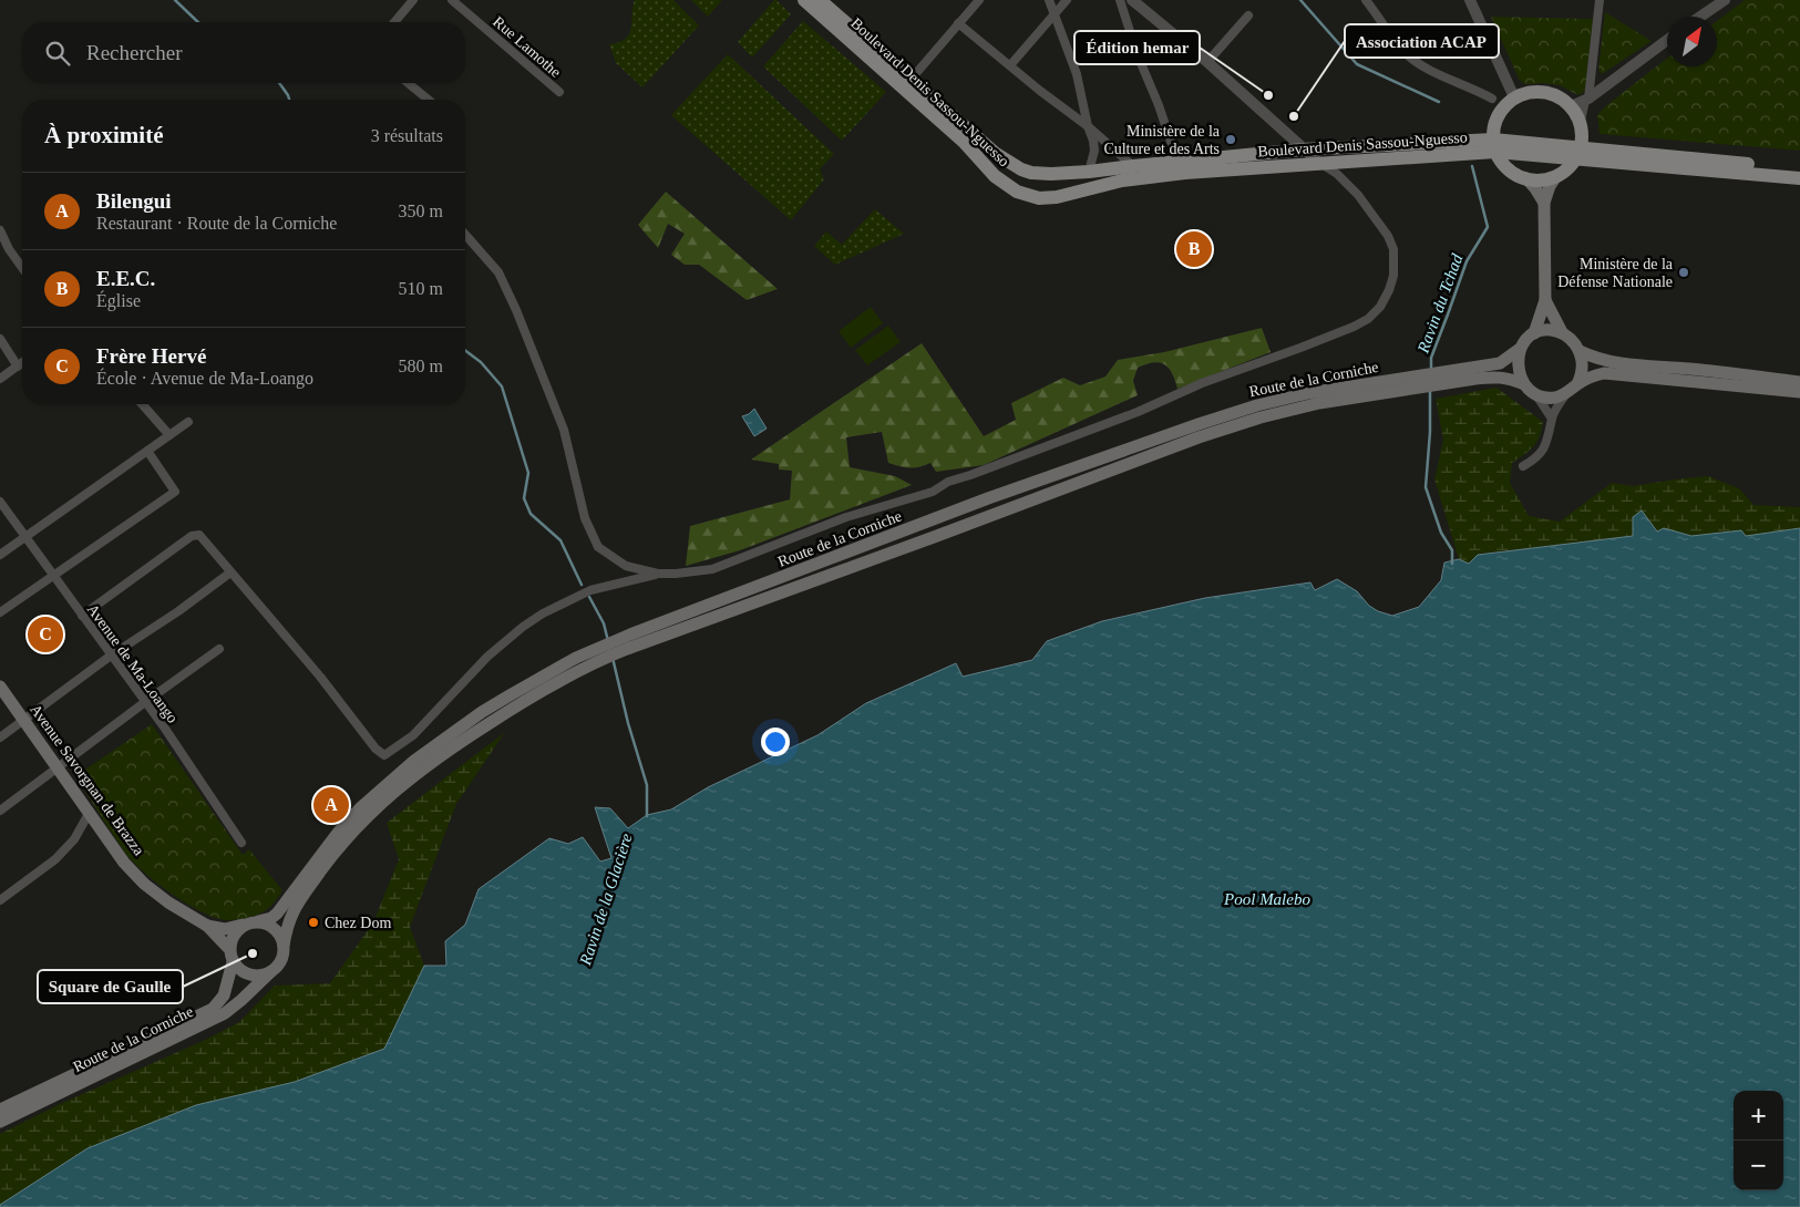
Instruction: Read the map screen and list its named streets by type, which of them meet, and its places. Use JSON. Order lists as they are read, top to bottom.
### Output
{
  "streets": {
    "main road": ["Boulevard Denis Sassou-Nguesso", "Route de la Corniche", "Avenue Savorgnan de Brazza"],
    "street": ["Rue Lamothe", "Avenue de Ma-Loango"]
  },
  "crossings": [
    ["Route de la Corniche", "Avenue Savorgnan de Brazza"]
  ],
  "water": ["Ravin du Tchad", "Ravin de la Glacière", "Pool Malebo"],
  "places": [
    "Édition hemar",
    "Association ACAP",
    "Ministère de la Culture et des Arts",
    "Ministère de la Défense Nationale",
    "Chez Dom",
    "Square de Gaulle"
  ],
  "north": "top right",
  "page": {
    "search": "Rechercher",
    "heading": ["À proximité", "3 résultats"],
    "list": [
      {
        "mark": "A",
        "name": "Bilengui",
        "note": "Restaurant · Route de la Corniche",
        "value": "350 m"
      },
      {
        "mark": "B",
        "name": "E.E.C.",
        "note": "Église",
        "value": "510 m"
      },
      {
        "mark": "C",
        "name": "Frère Hervé",
        "note": "École · Avenue de Ma-Loango",
        "value": "580 m"
      }
    ],
    "pins": ["B", "C", "A"],
    "map_buttons": ["+", "−"]
  }
}
